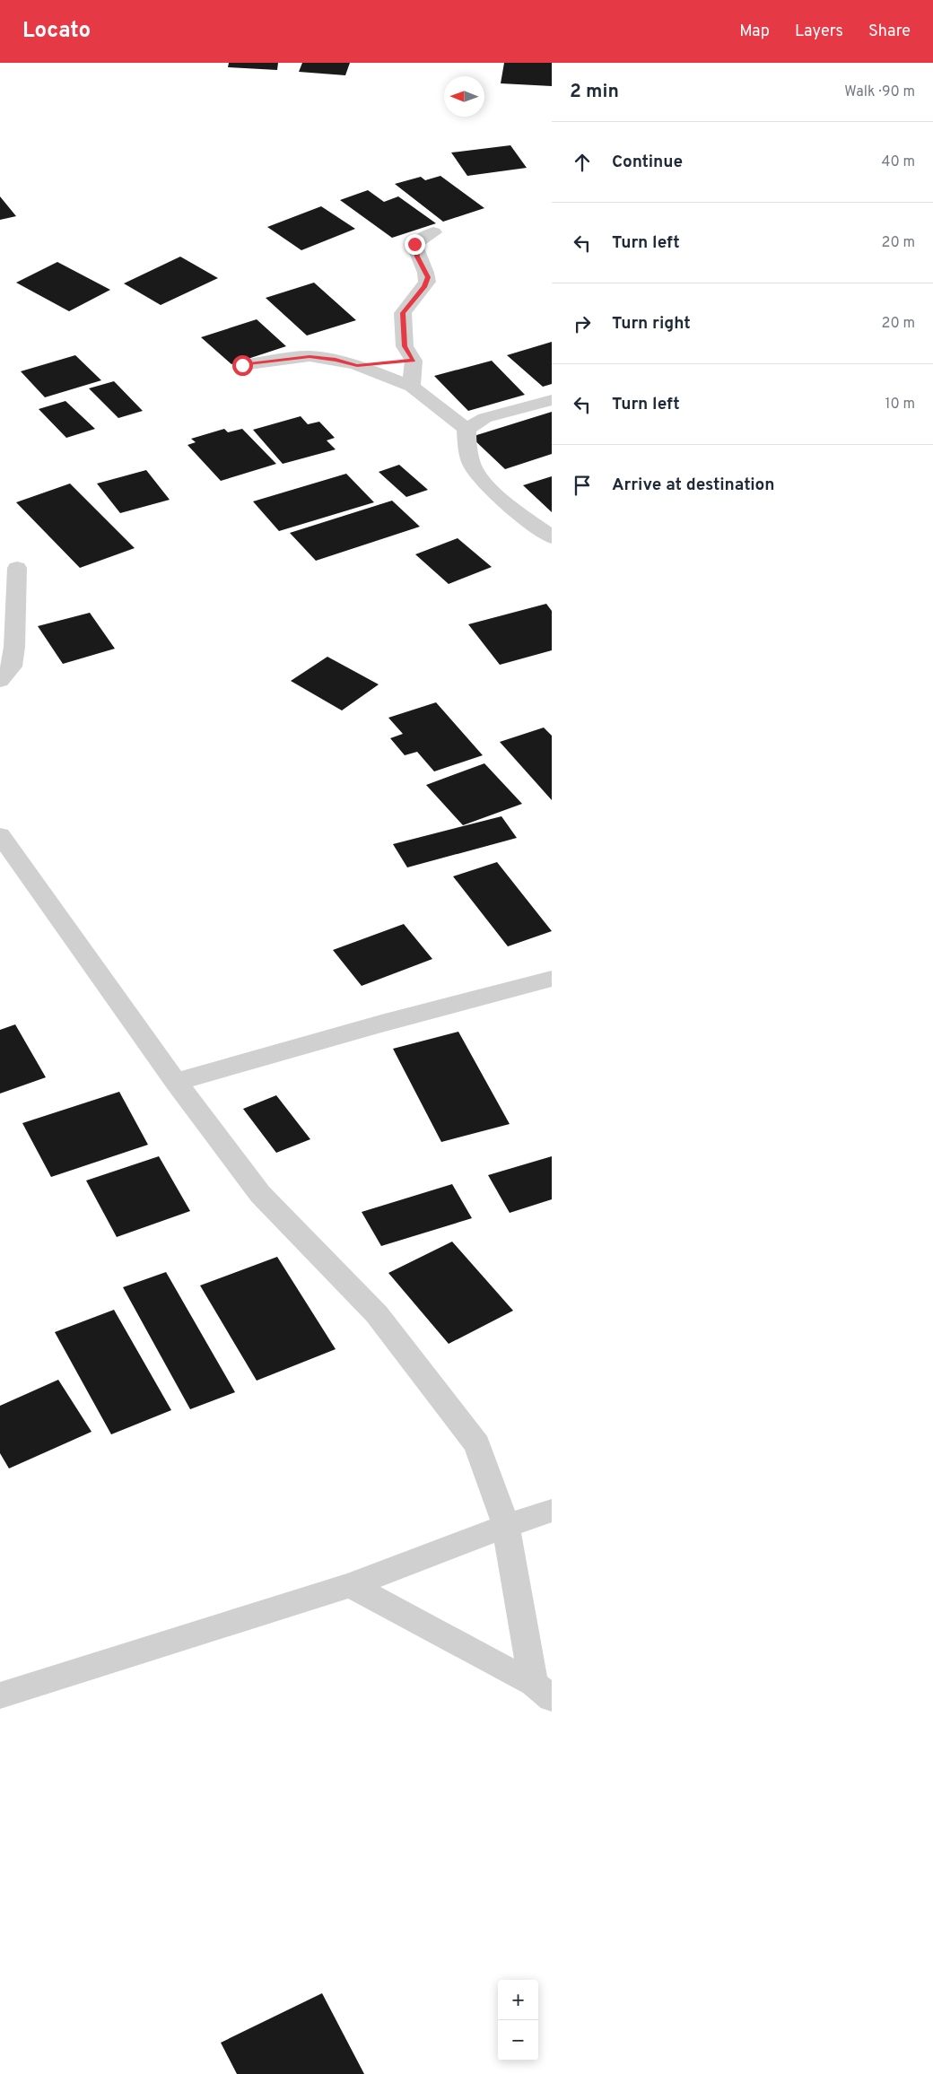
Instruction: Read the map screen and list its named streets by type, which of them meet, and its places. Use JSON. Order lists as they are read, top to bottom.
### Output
{
  "north": "left",
  "page": {
    "header": "Locato",
    "nav": ["Map", "Layers", "Share"],
    "heading": ["2 min", "Walk · 90 m"],
    "list": [
      ["Continue", "40 m"],
      ["Turn left", "20 m"],
      ["Turn right", "20 m"],
      ["Turn left", "10 m"],
      "Arrive at destination"
    ],
    "map_buttons": ["+", "−"]
  }
}
